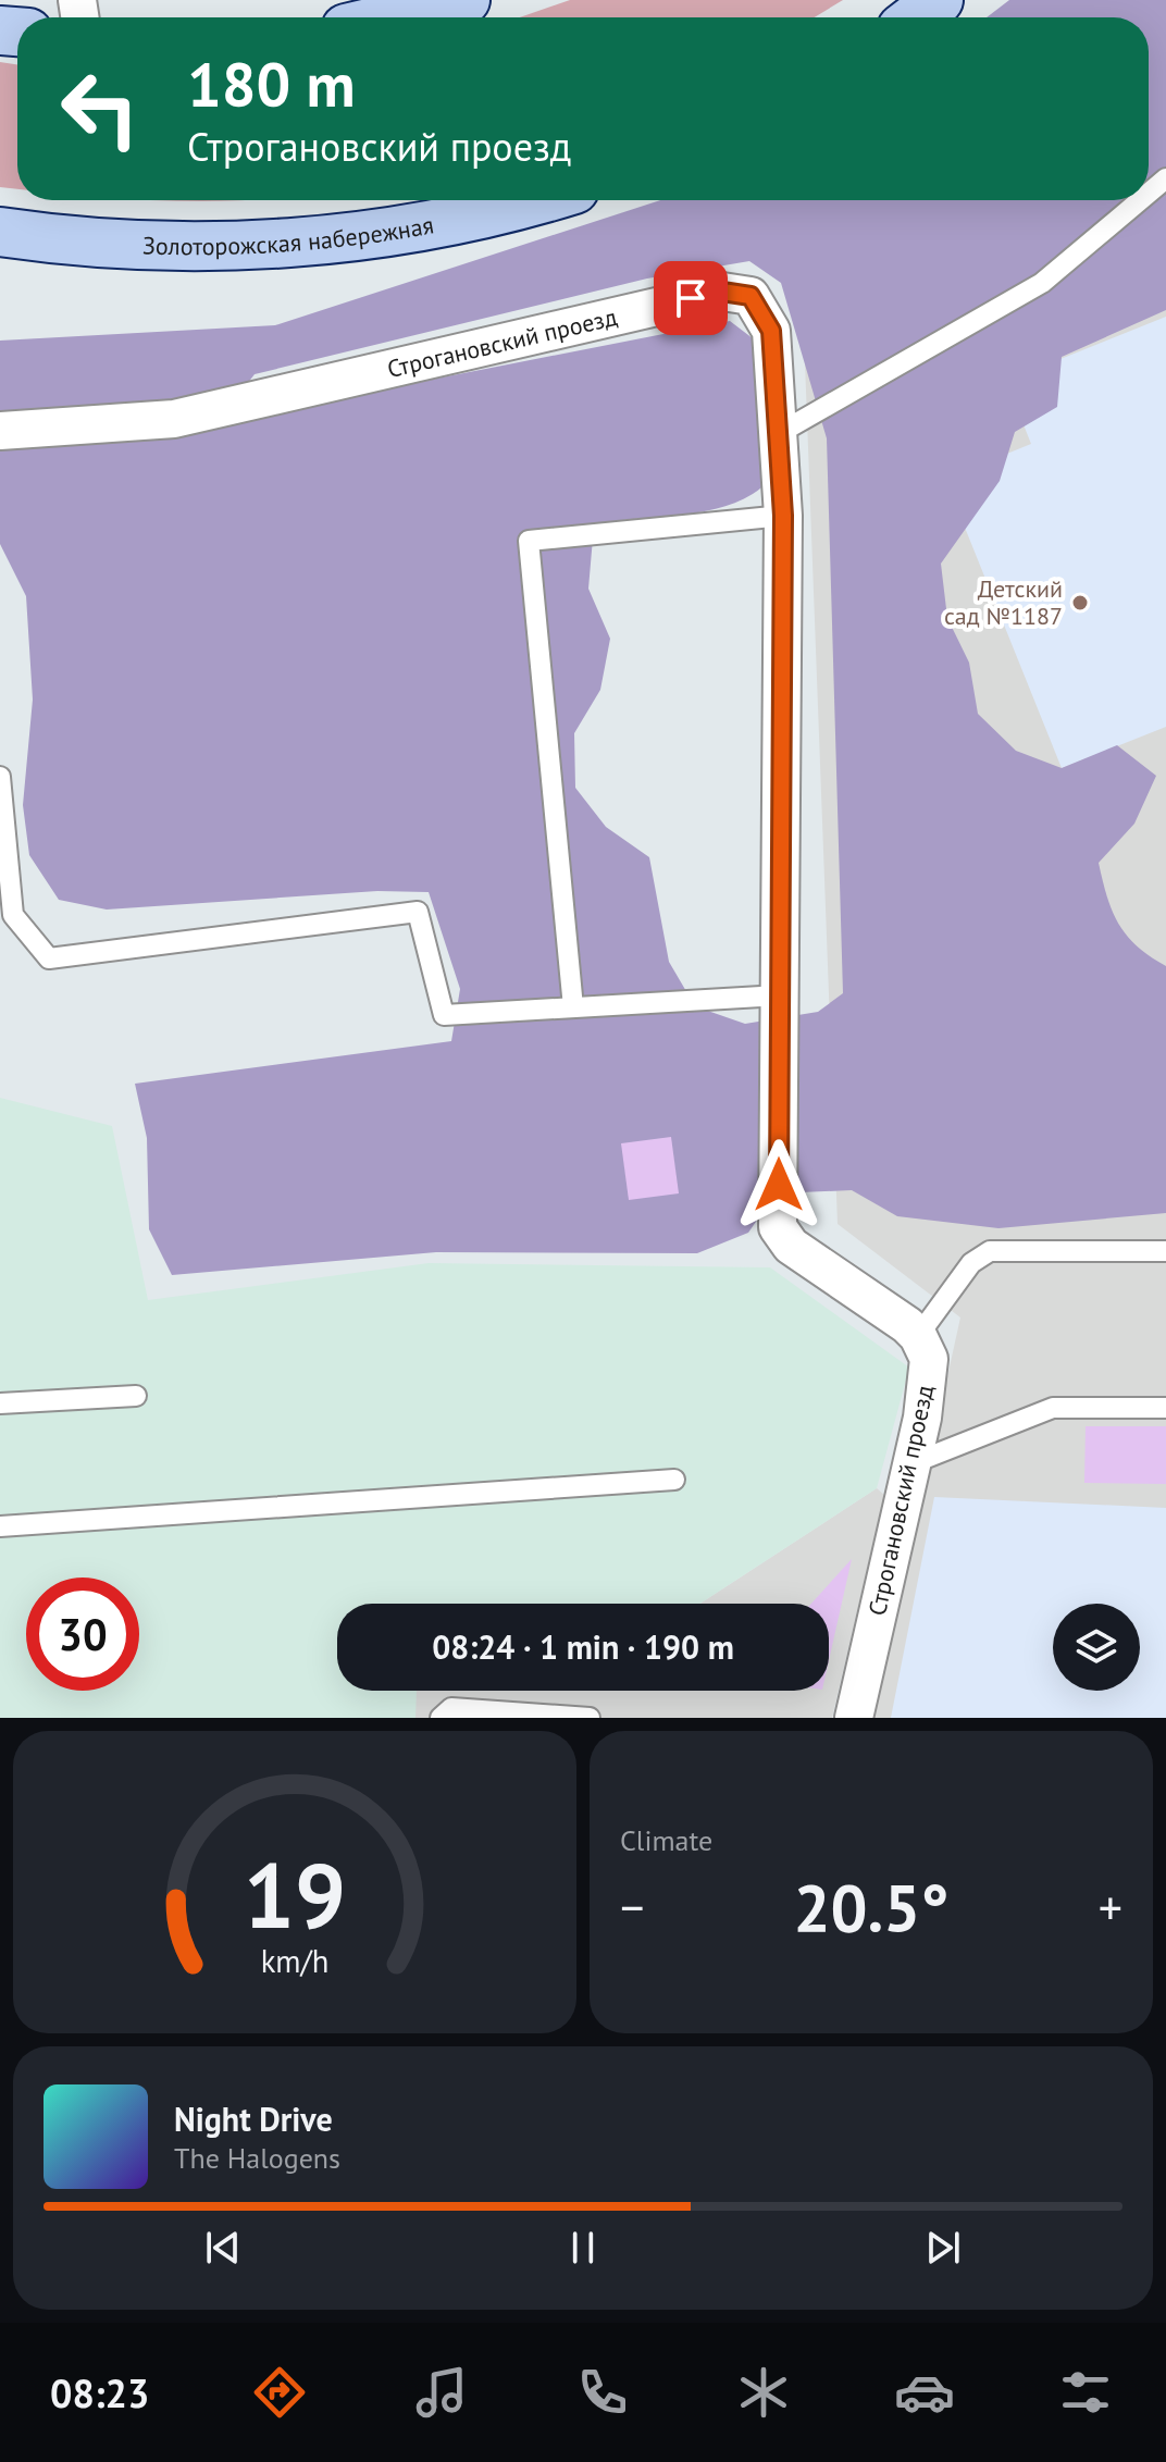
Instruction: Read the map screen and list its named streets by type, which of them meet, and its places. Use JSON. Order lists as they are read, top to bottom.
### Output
{
  "streets": {
    "main road": ["Золоторожская набережная"],
    "street": ["Строгановский проезд"]
  },
  "places": ["Детский сад №1187"],
  "page": {
    "turn": ["180 m", "Строгановский проезд"],
    "limit": "30",
    "trip": "08:24 · 1 min · 190 m",
    "tile": "Climate",
    "heat": ["−", "20.5°", "+"],
    "song": ["Night Drive", "The Halogens"],
    "tabs": "08:23",
    "gauge": ["19", "km/h"]
  }
}
